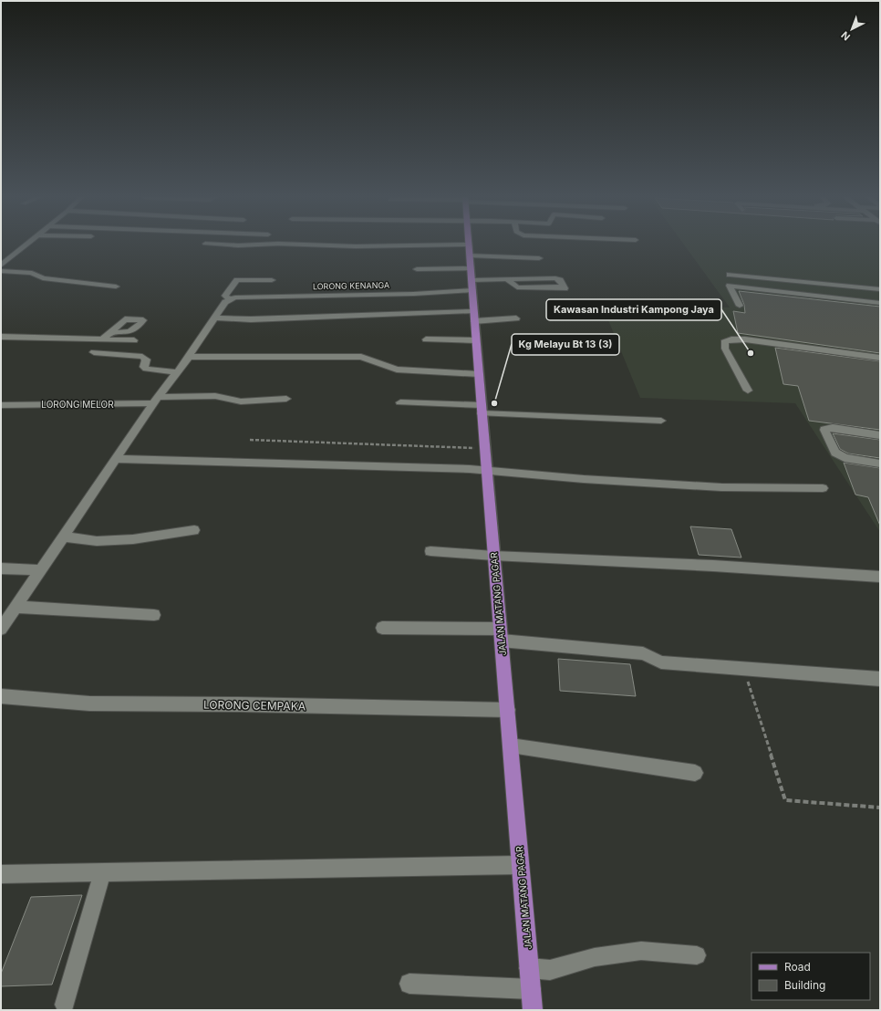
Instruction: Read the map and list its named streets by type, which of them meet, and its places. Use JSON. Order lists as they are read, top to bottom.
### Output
{
  "streets": {
    "main road": ["JALAN MATANG PAGAR"],
    "street": ["LORONG KENANGA", "LORONG MELOR", "LORONG CEMPAKA"]
  },
  "crossings": [
    ["LORONG KENANGA", "JALAN MATANG PAGAR"],
    ["JALAN MATANG PAGAR", "LORONG CEMPAKA"]
  ],
  "places": ["Kawasan Industri Kampong Jaya", "Kg Melayu Bt 13 (3)"],
  "legend": ["Road", "Building"],
  "north": "bottom left"
}
